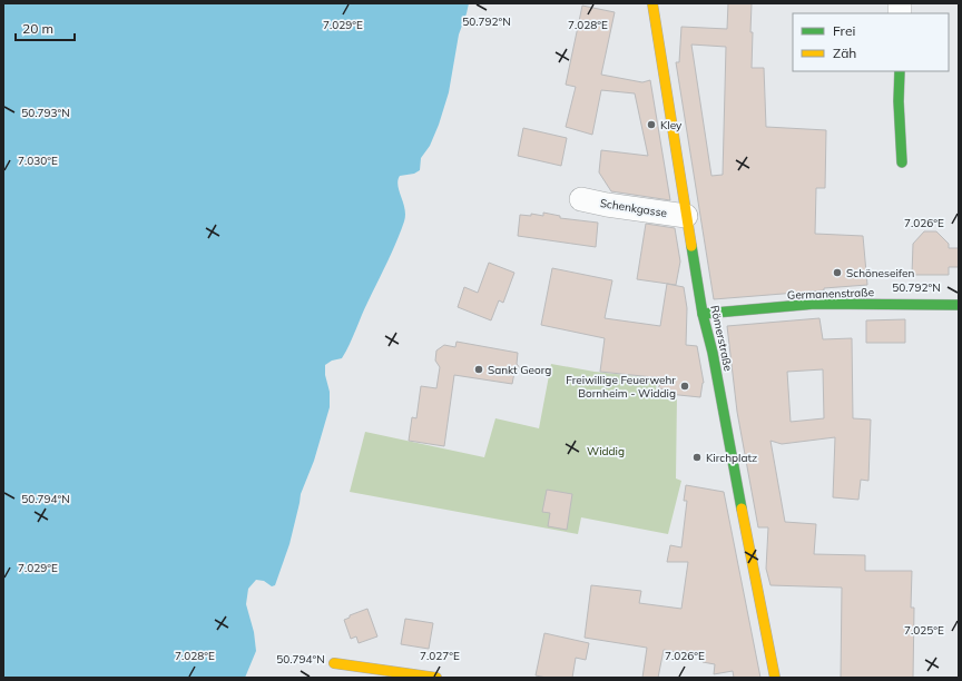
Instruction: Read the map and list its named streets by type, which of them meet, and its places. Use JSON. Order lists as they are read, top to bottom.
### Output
{
  "streets": {
    "street": ["Schenkgasse", "Germanenstraße", "Römerstraße"]
  },
  "crossings": [
    ["Schenkgasse", "Römerstraße"],
    ["Germanenstraße", "Römerstraße"]
  ],
  "parks": ["Widdig"],
  "places": [
    "Kley",
    "Schöneseifen",
    "Sankt Georg",
    "Freiwillige Feuerwehr Bornheim - Widdig",
    "Kirchplatz"
  ],
  "legend": ["Frei", "Zäh"],
  "scale_bar": "20 m",
  "coordinates": [
    "50.792°N",
    "7.028°E",
    "7.029°E",
    "50.793°N",
    "7.030°E",
    "7.026°E",
    "50.794°N",
    "7.025°E",
    "7.027°E"
  ]
}
